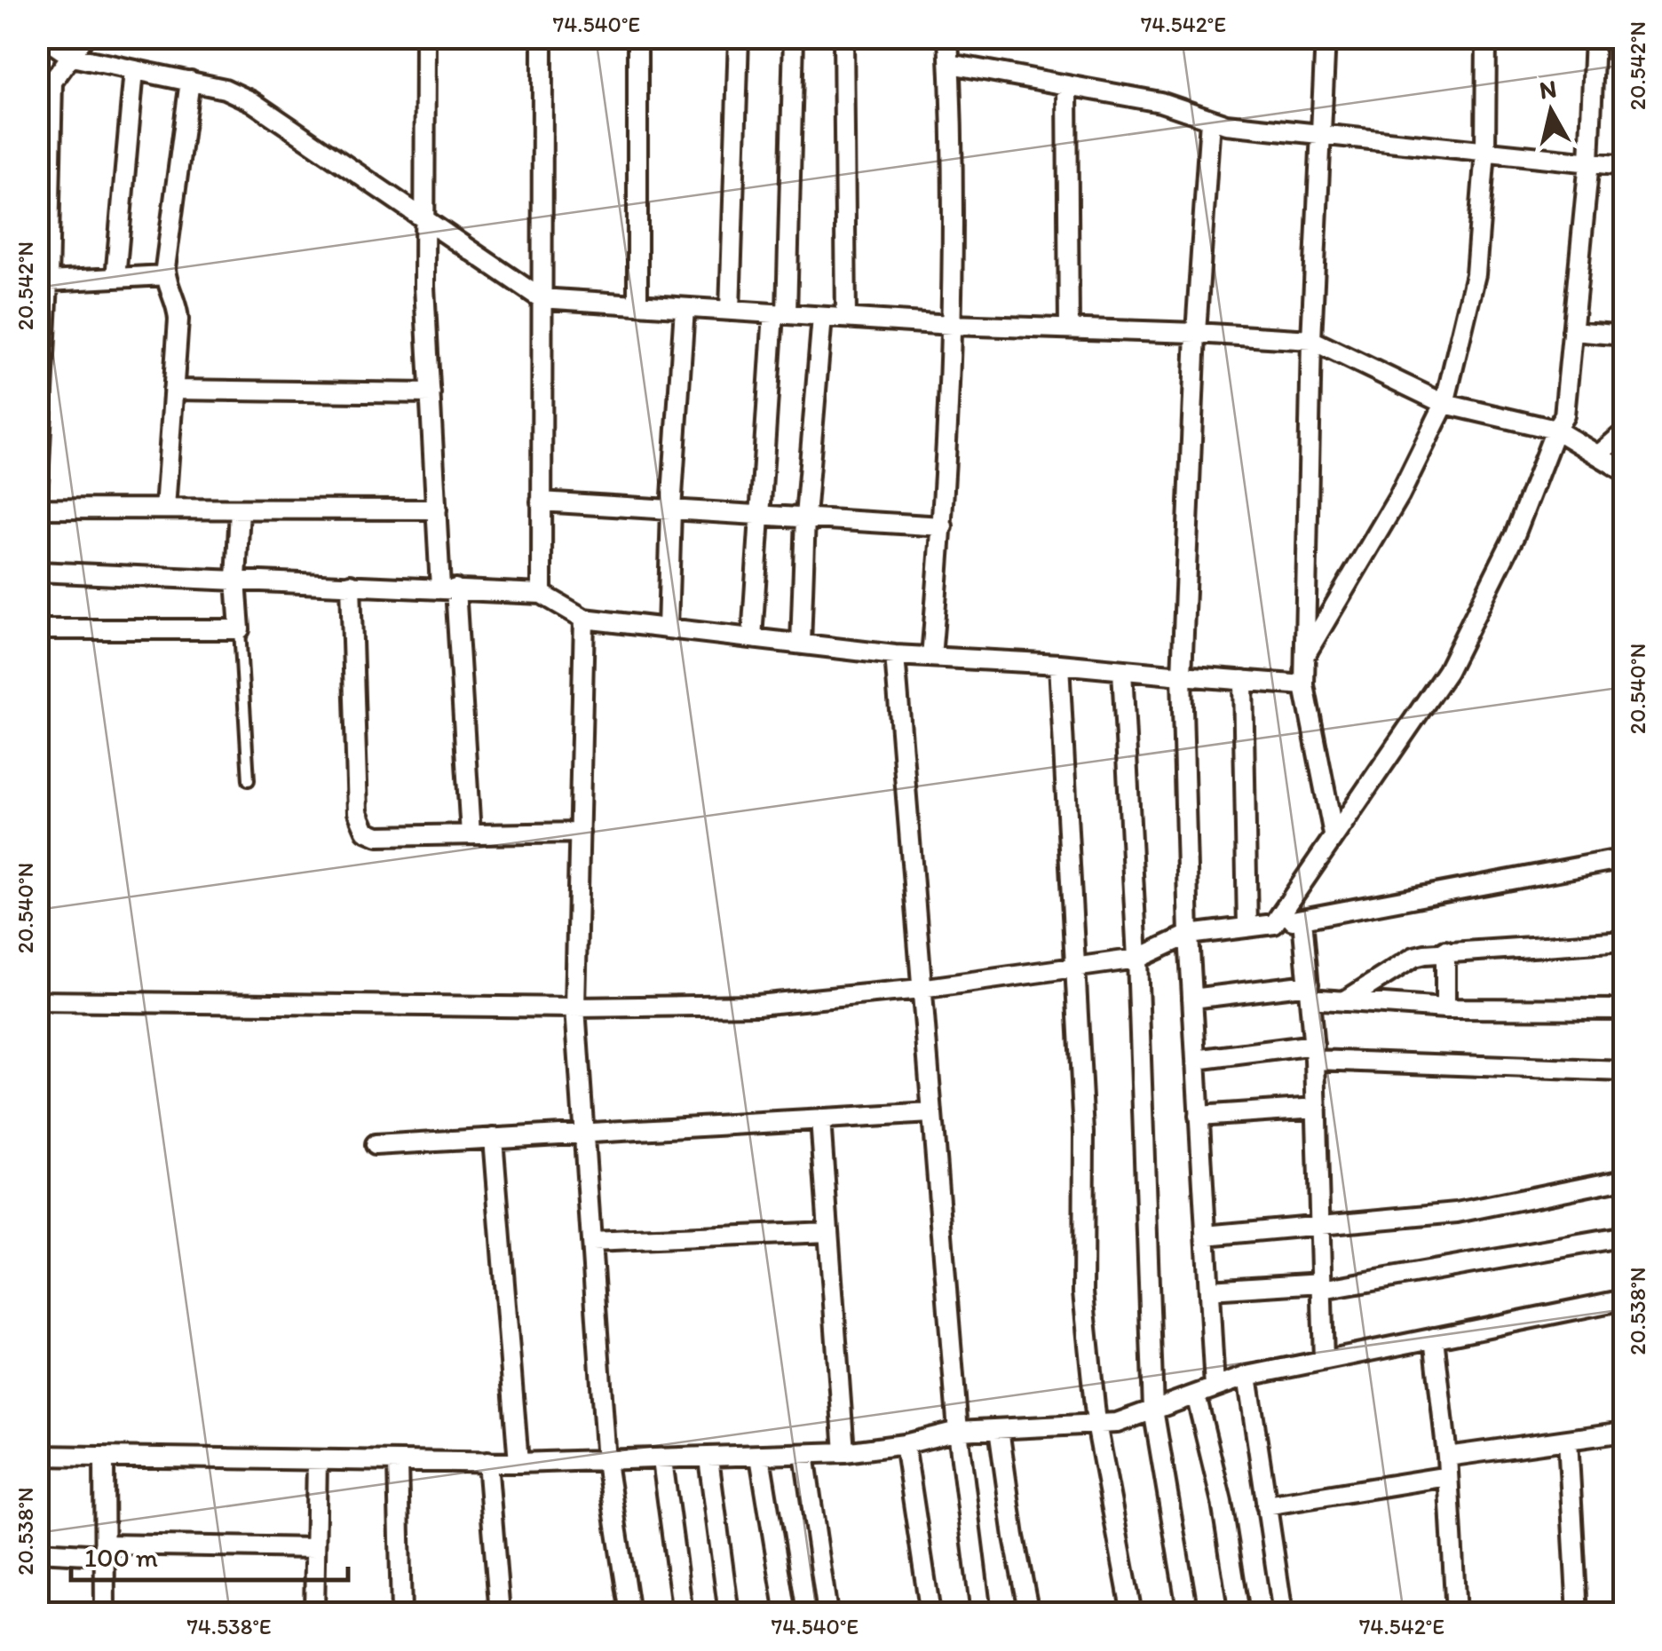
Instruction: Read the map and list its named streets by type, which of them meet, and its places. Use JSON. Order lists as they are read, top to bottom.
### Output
{
  "scale_bar": "100 m",
  "north": "top",
  "coordinates": [
    "74.540°E",
    "74.542°E",
    "20.542°N",
    "20.540°N",
    "20.538°N",
    "74.538°E"
  ]
}
